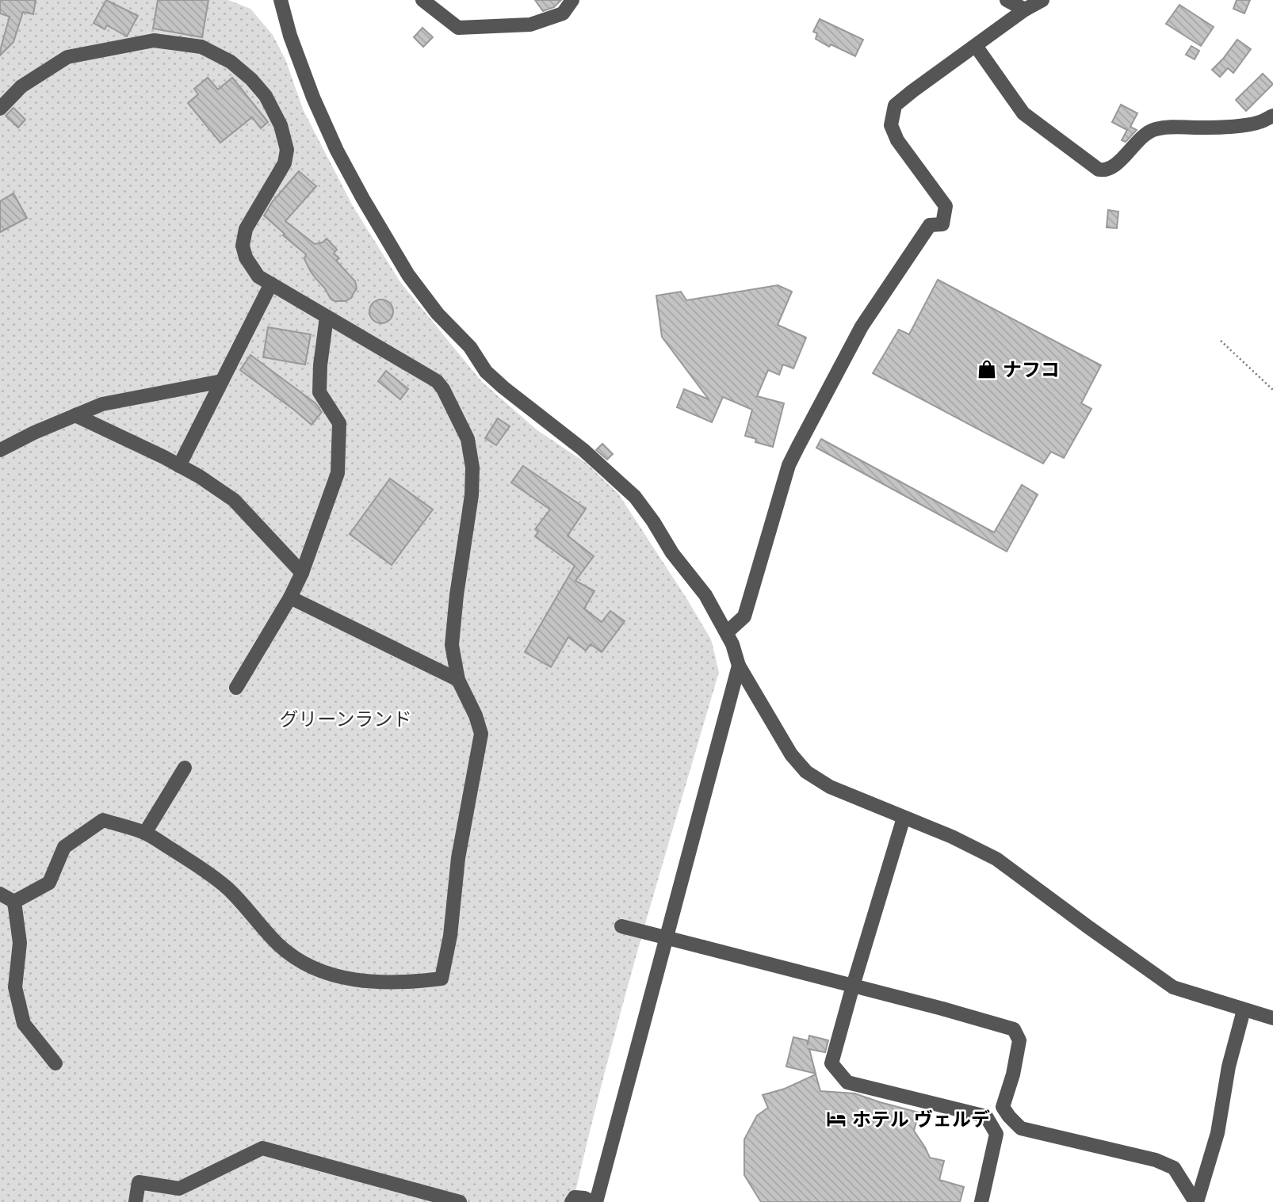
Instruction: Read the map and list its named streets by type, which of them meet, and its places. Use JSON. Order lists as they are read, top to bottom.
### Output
{
  "parks": ["グリーンランド"],
  "places": {
    "shop": ["ナフコ"],
    "hotel": ["ホテル ヴェルデ"]
  }
}
